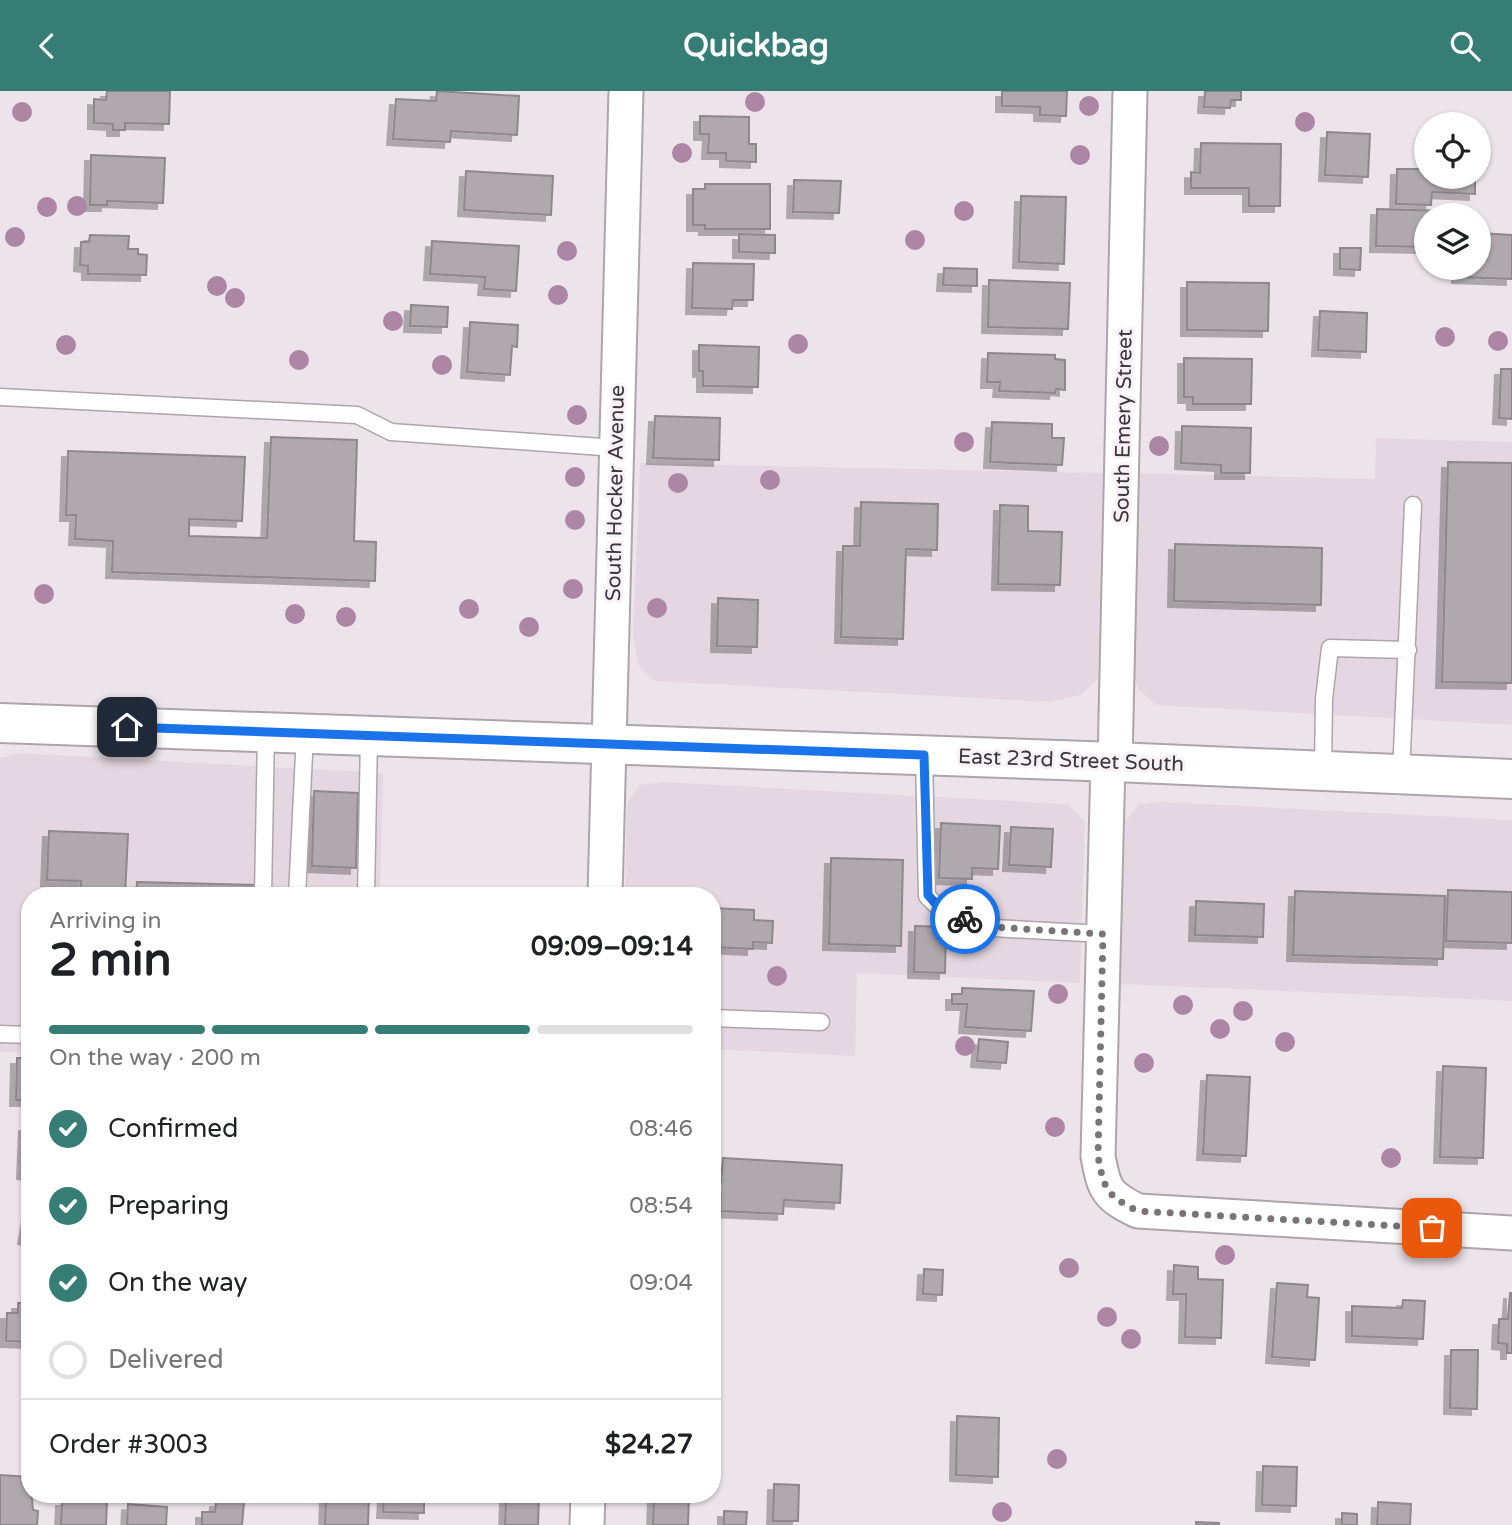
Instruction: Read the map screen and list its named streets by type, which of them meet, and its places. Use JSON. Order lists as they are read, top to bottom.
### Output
{
  "streets": {
    "main road": ["East 23rd Street South"],
    "street": ["South Emery Street", "South Hocker Avenue"]
  },
  "crossings": [
    ["South Emery Street", "East 23rd Street South"],
    ["South Hocker Avenue", "East 23rd Street South"]
  ],
  "page": {
    "header": "Quickbag",
    "heading": ["2 min", "Arriving in", "09:09–09:14"],
    "panel": ["Order #3003", "$24.27"],
    "bar": "On the way · 200 m",
    "list": [
      ["Confirmed", "08:46"],
      ["Preparing", "08:54"],
      ["On the way", "09:04"],
      "Delivered"
    ]
  }
}
